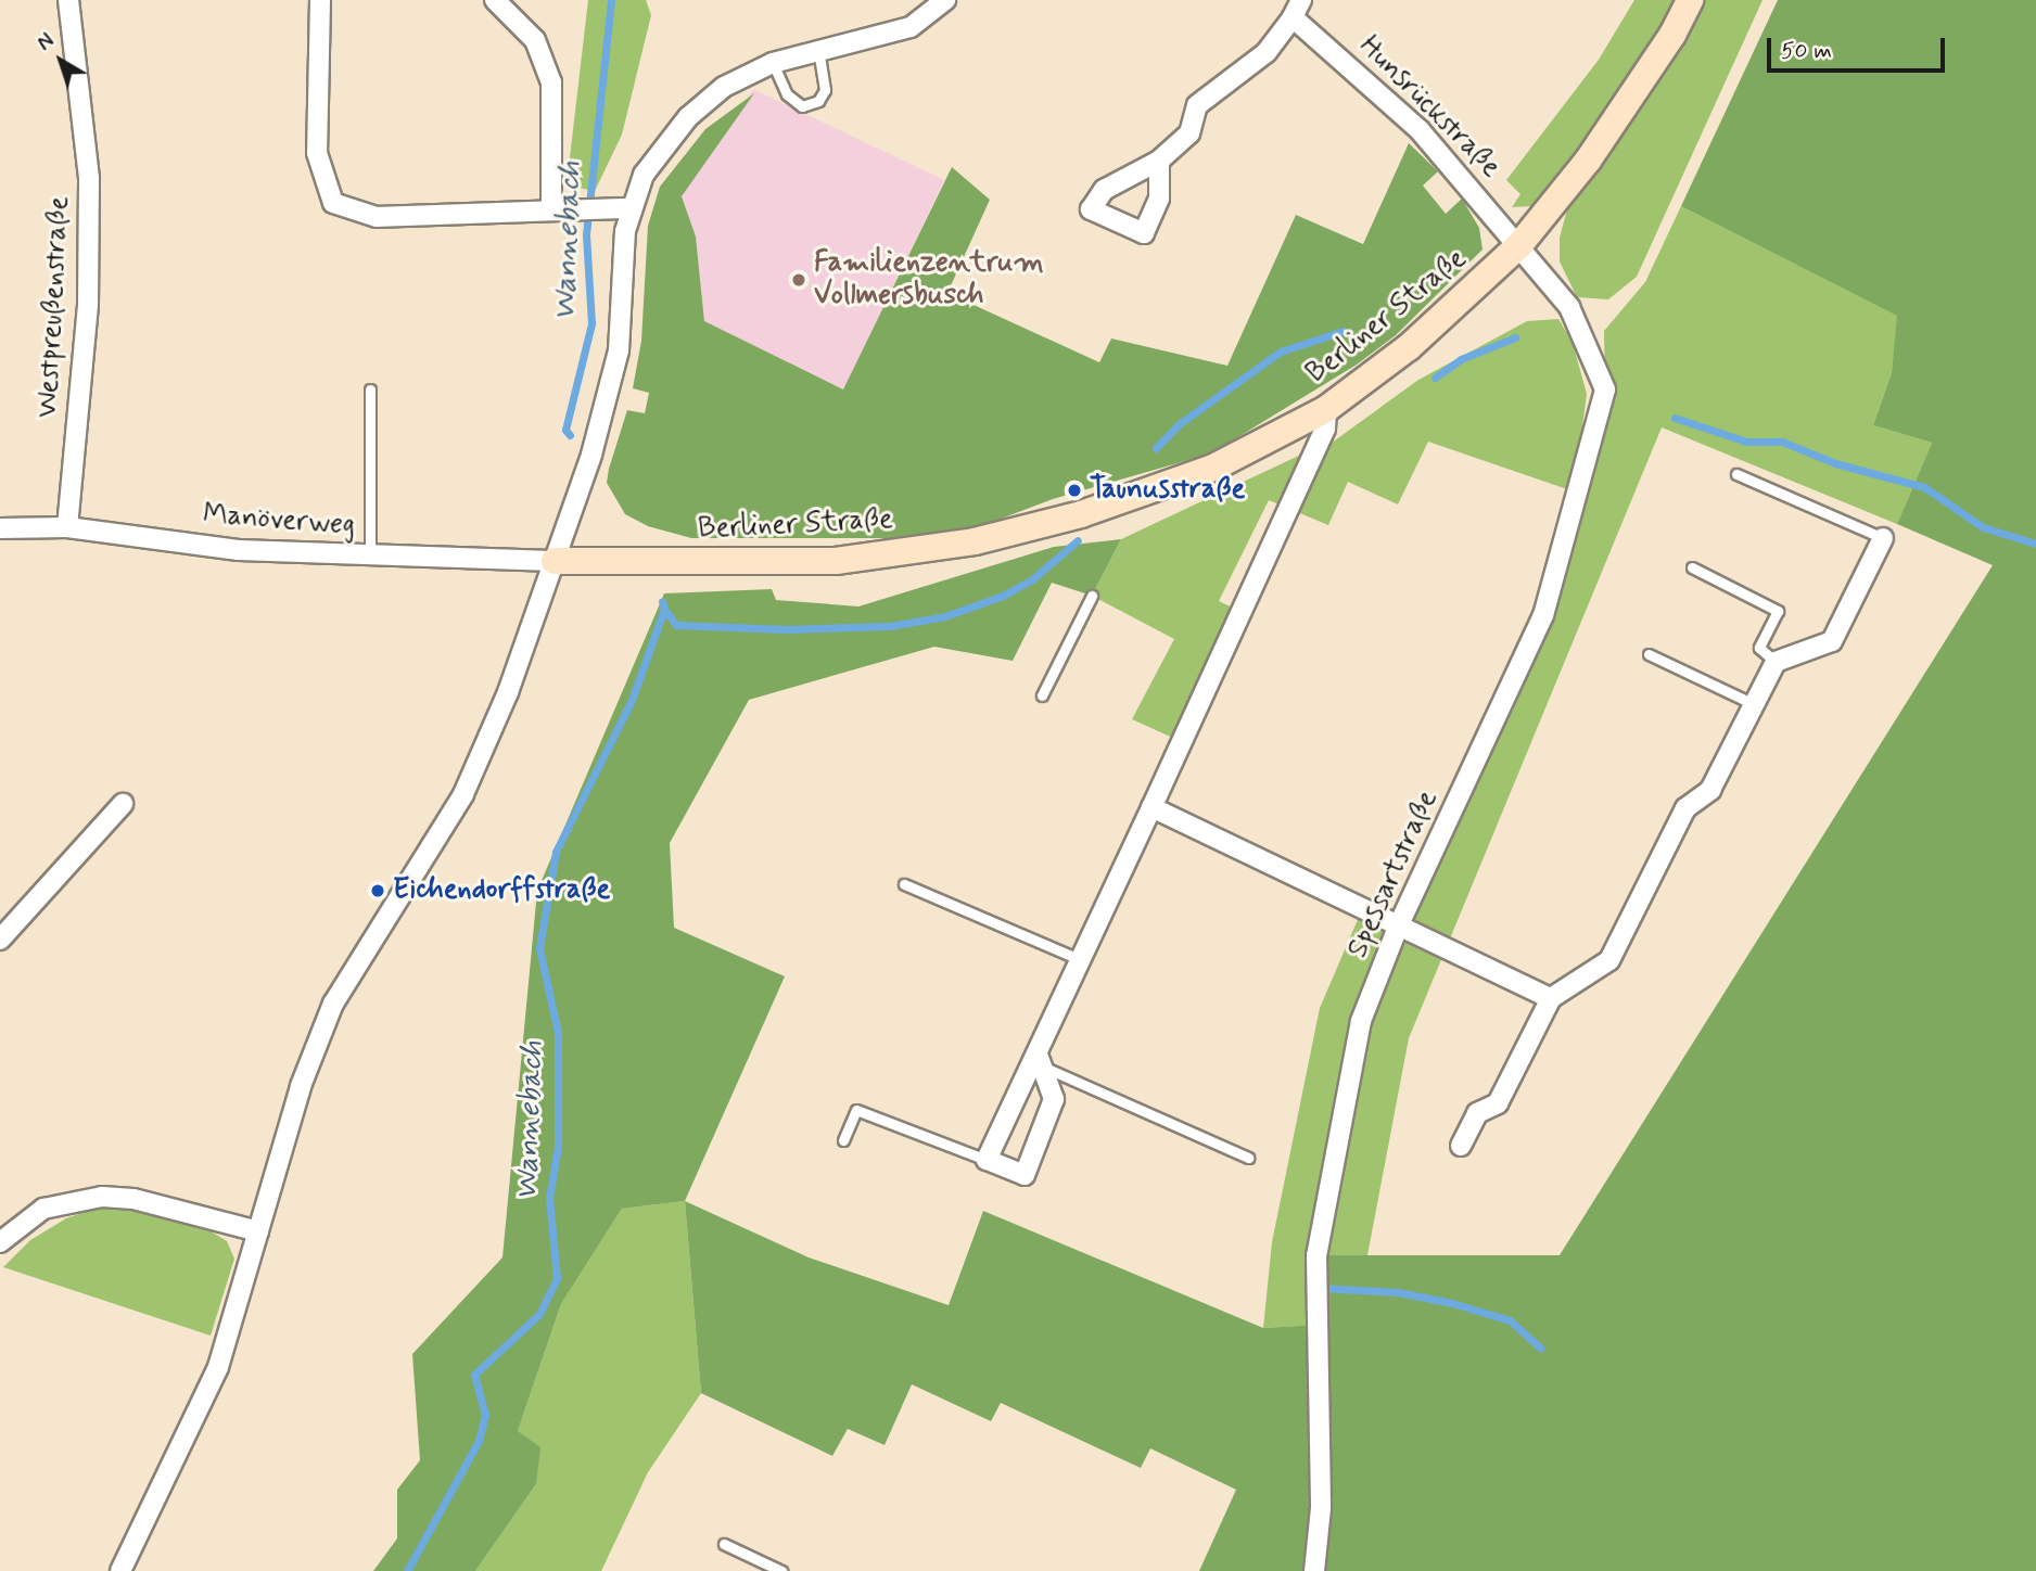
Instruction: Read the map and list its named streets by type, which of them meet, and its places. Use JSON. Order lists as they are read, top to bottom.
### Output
{
  "streets": {
    "street": [
      "Hunsrückstraße",
      "Westpreußenstraße",
      "Berliner Straße",
      "Manöverweg",
      "Spessartstraße"
    ]
  },
  "crossings": [
    ["Hunsrückstraße", "Berliner Straße"],
    ["Hunsrückstraße", "Spessartstraße"],
    ["Westpreußenstraße", "Manöverweg"],
    ["Berliner Straße", "Manöverweg"],
    ["Berliner Straße", "Spessartstraße"]
  ],
  "water": ["Wannebach"],
  "places": ["Familienzentrum Vollmersbusch", "Taunusstraße", "Eichendorffstraße"],
  "scale_bar": "50 m",
  "north": "top left"
}
